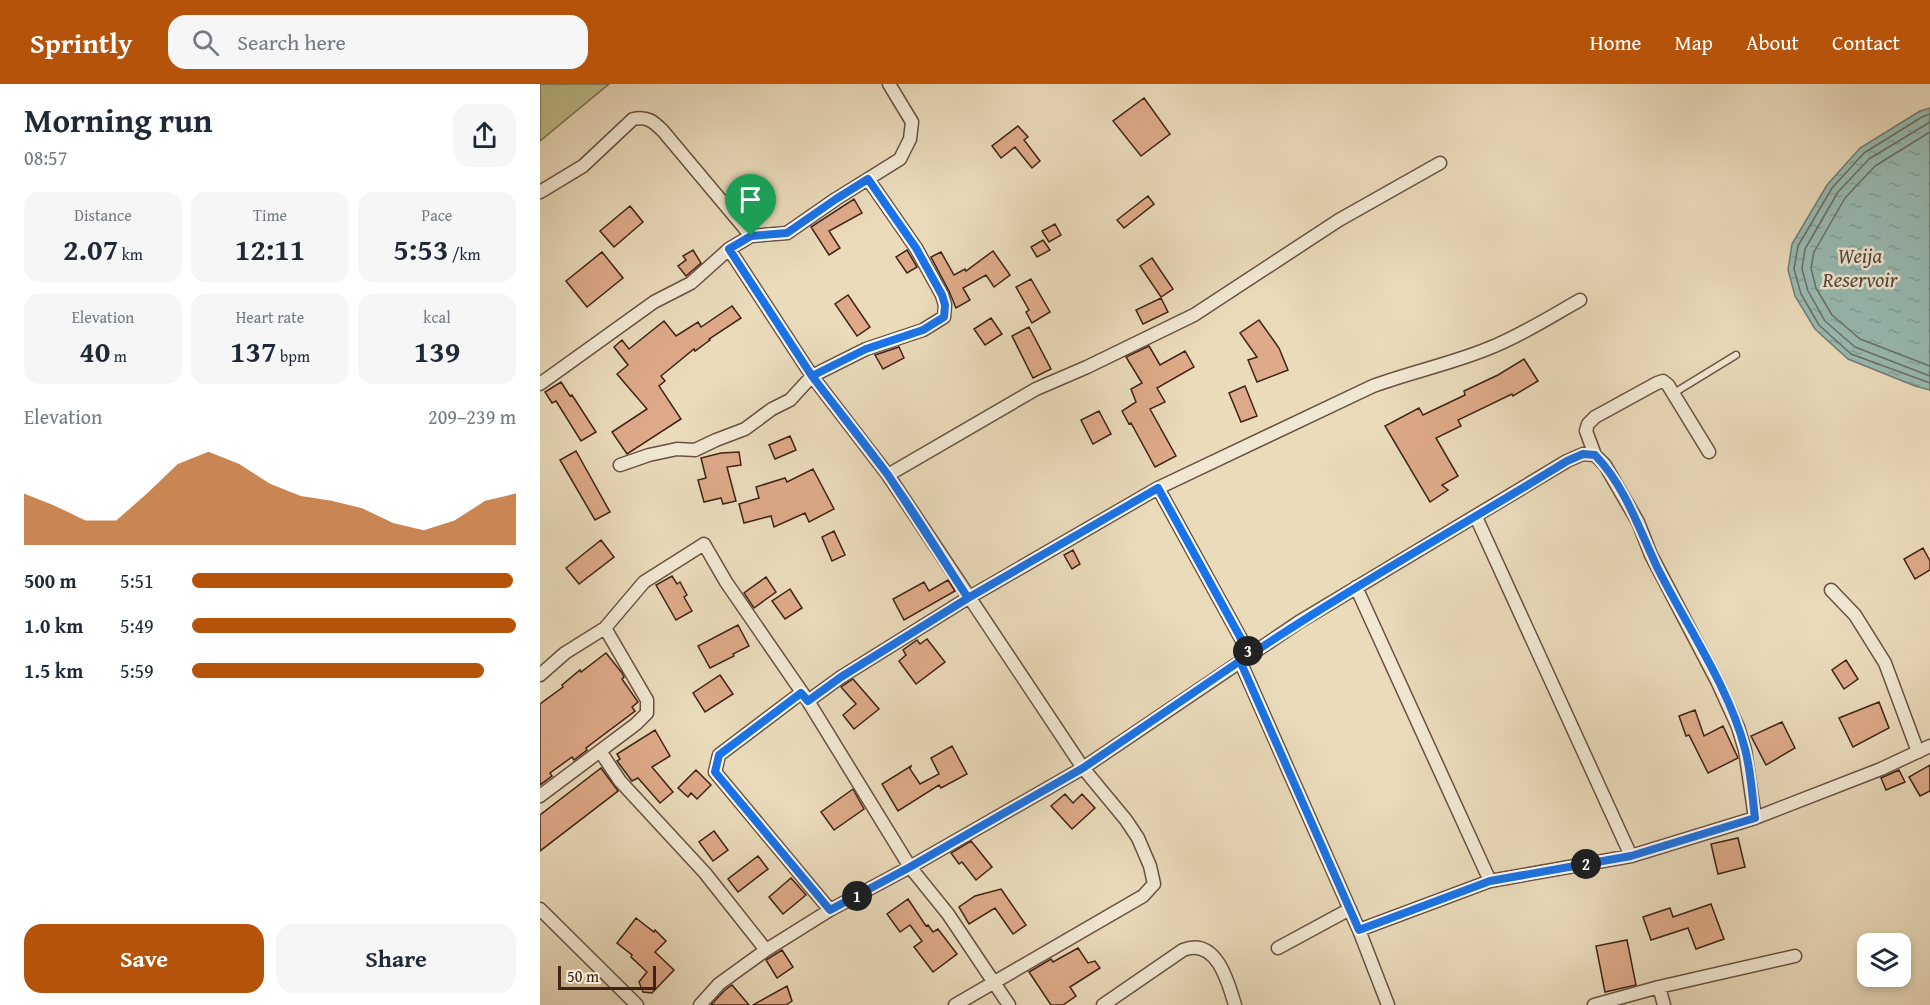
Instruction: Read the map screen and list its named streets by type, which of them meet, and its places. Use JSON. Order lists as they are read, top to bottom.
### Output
{
  "water": ["Weija Reservoir"],
  "scale_bar": "50 m",
  "page": {
    "header": "Sprintly",
    "search": "Search here",
    "nav": [
      "Home",
      "Map",
      "About",
      "Contact"
    ],
    "heading": ["Morning run", "08:57"],
    "stats": [
      ["Distance", "2.07 km"],
      ["Time", "12:11"],
      ["Pace", "5:53 /km"],
      ["Elevation", "40 m"],
      ["Heart rate", "137 bpm"],
      ["kcal", "139"]
    ],
    "chart": ["Elevation", "209–239 m"],
    "list": [
      {
        "name": "500 m",
        "note": "5:51"
      },
      {
        "name": "1.0 km",
        "note": "5:49"
      },
      {
        "name": "1.5 km",
        "note": "5:59"
      }
    ],
    "pins": ["3", "2", "1"],
    "buttons": ["Save", "Share"],
    "scale": "50 m"
  }
}
